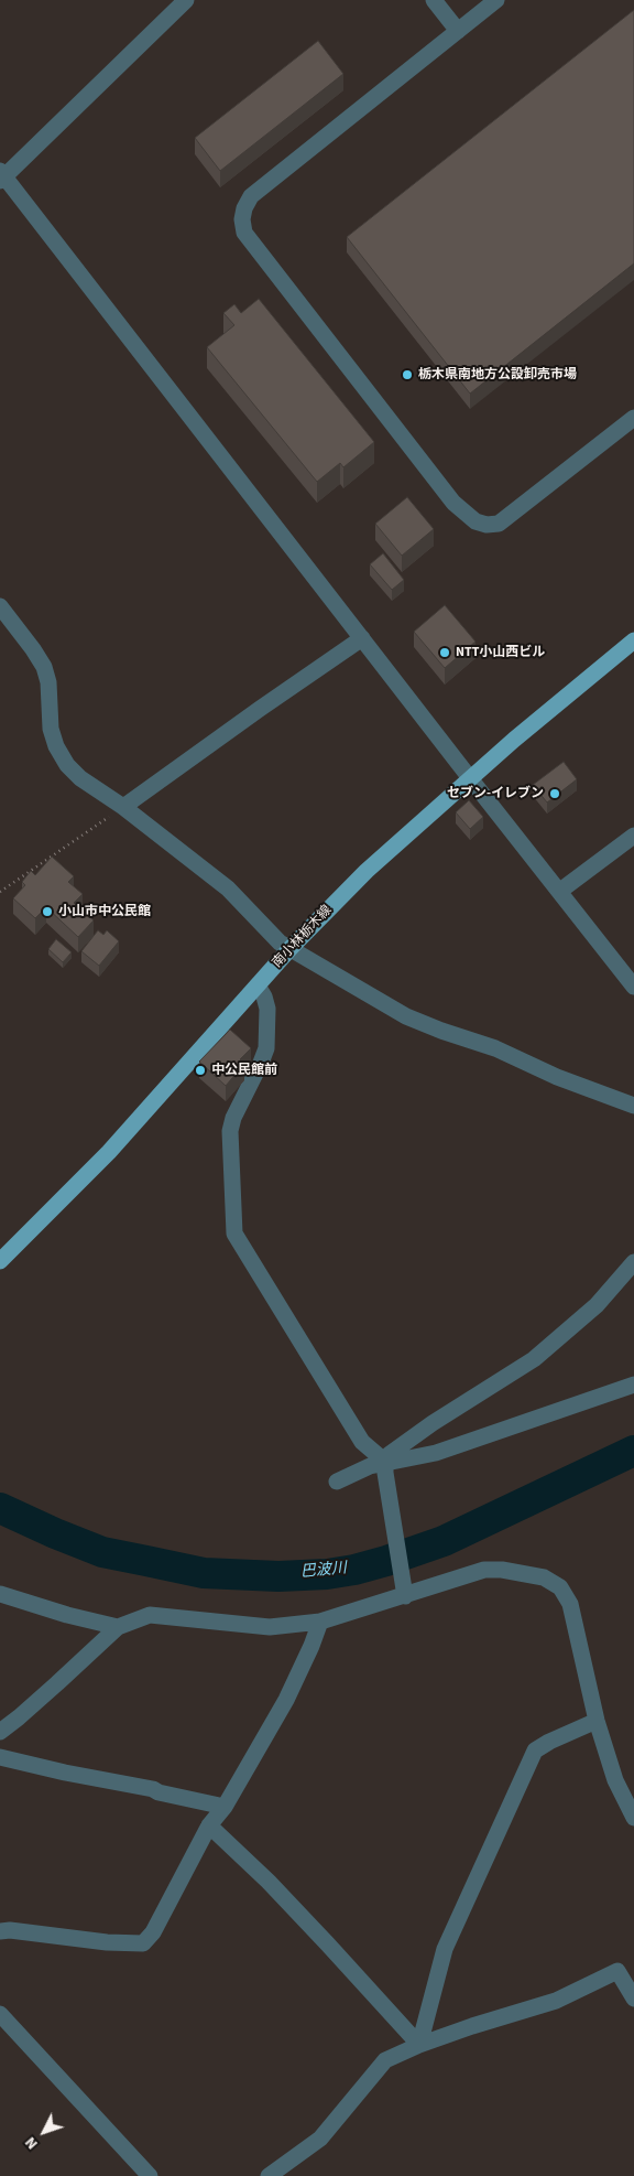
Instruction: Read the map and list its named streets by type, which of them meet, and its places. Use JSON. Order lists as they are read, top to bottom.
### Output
{
  "streets": {
    "main road": ["南小林栃木線"]
  },
  "water": ["巴波川"],
  "places": [
    "栃木県南地方公設卸売市場",
    "NTT小山西ビル",
    "セブン-イレブン",
    "小山市中公民館",
    "中公民館前"
  ],
  "north": "bottom left"
}
